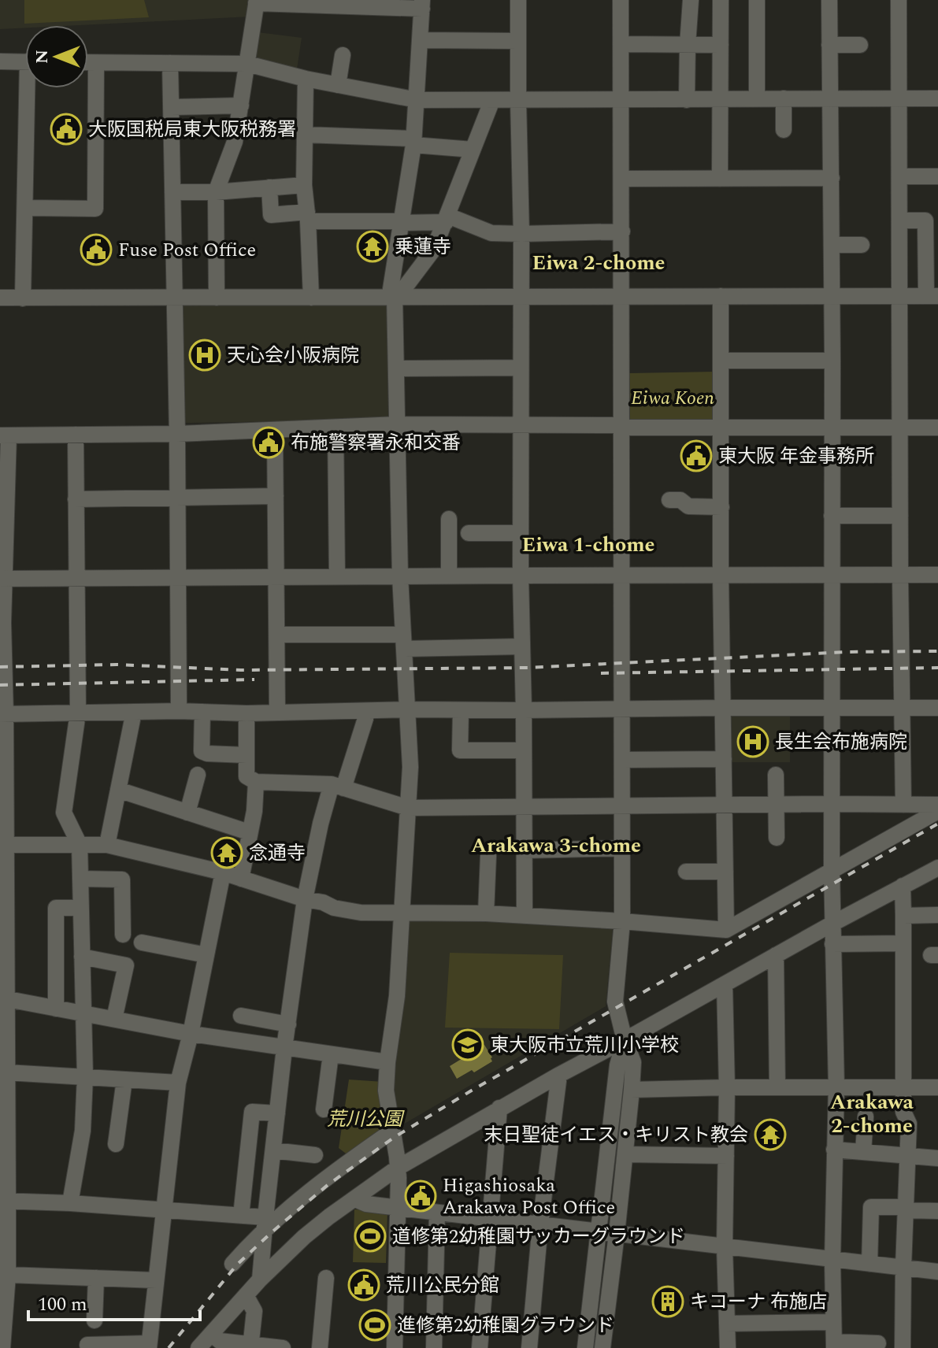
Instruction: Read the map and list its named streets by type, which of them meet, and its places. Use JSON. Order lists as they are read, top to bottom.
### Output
{
  "districts": [
    "Eiwa 2-chome",
    "Eiwa 1-chome",
    "Arakawa 3-chome",
    "Arakawa 2-chome"
  ],
  "parks": ["Eiwa Koen", "荒川公園"],
  "places": {
    "public building": [
      "大阪国税局東大阪税務署",
      "Fuse Post Office",
      "布施警察署永和交番",
      "東大阪 年金事務所",
      "Higashiosaka Arakawa Post Office",
      "荒川公民分館"
    ],
    "temple": ["乗蓮寺", "念通寺", "末日聖徒イエス・キリスト教会"],
    "hospital": ["天心会小阪病院", "長生会布施病院"],
    "school or university": ["東大阪市立荒川小学校"],
    "sports": ["道修第2幼稚園サッカーグラウンド", "進修第2幼稚園グラウンド"],
    "building": ["キコーナ 布施店"]
  },
  "scale_bar": "100 m",
  "north": "left"
}
